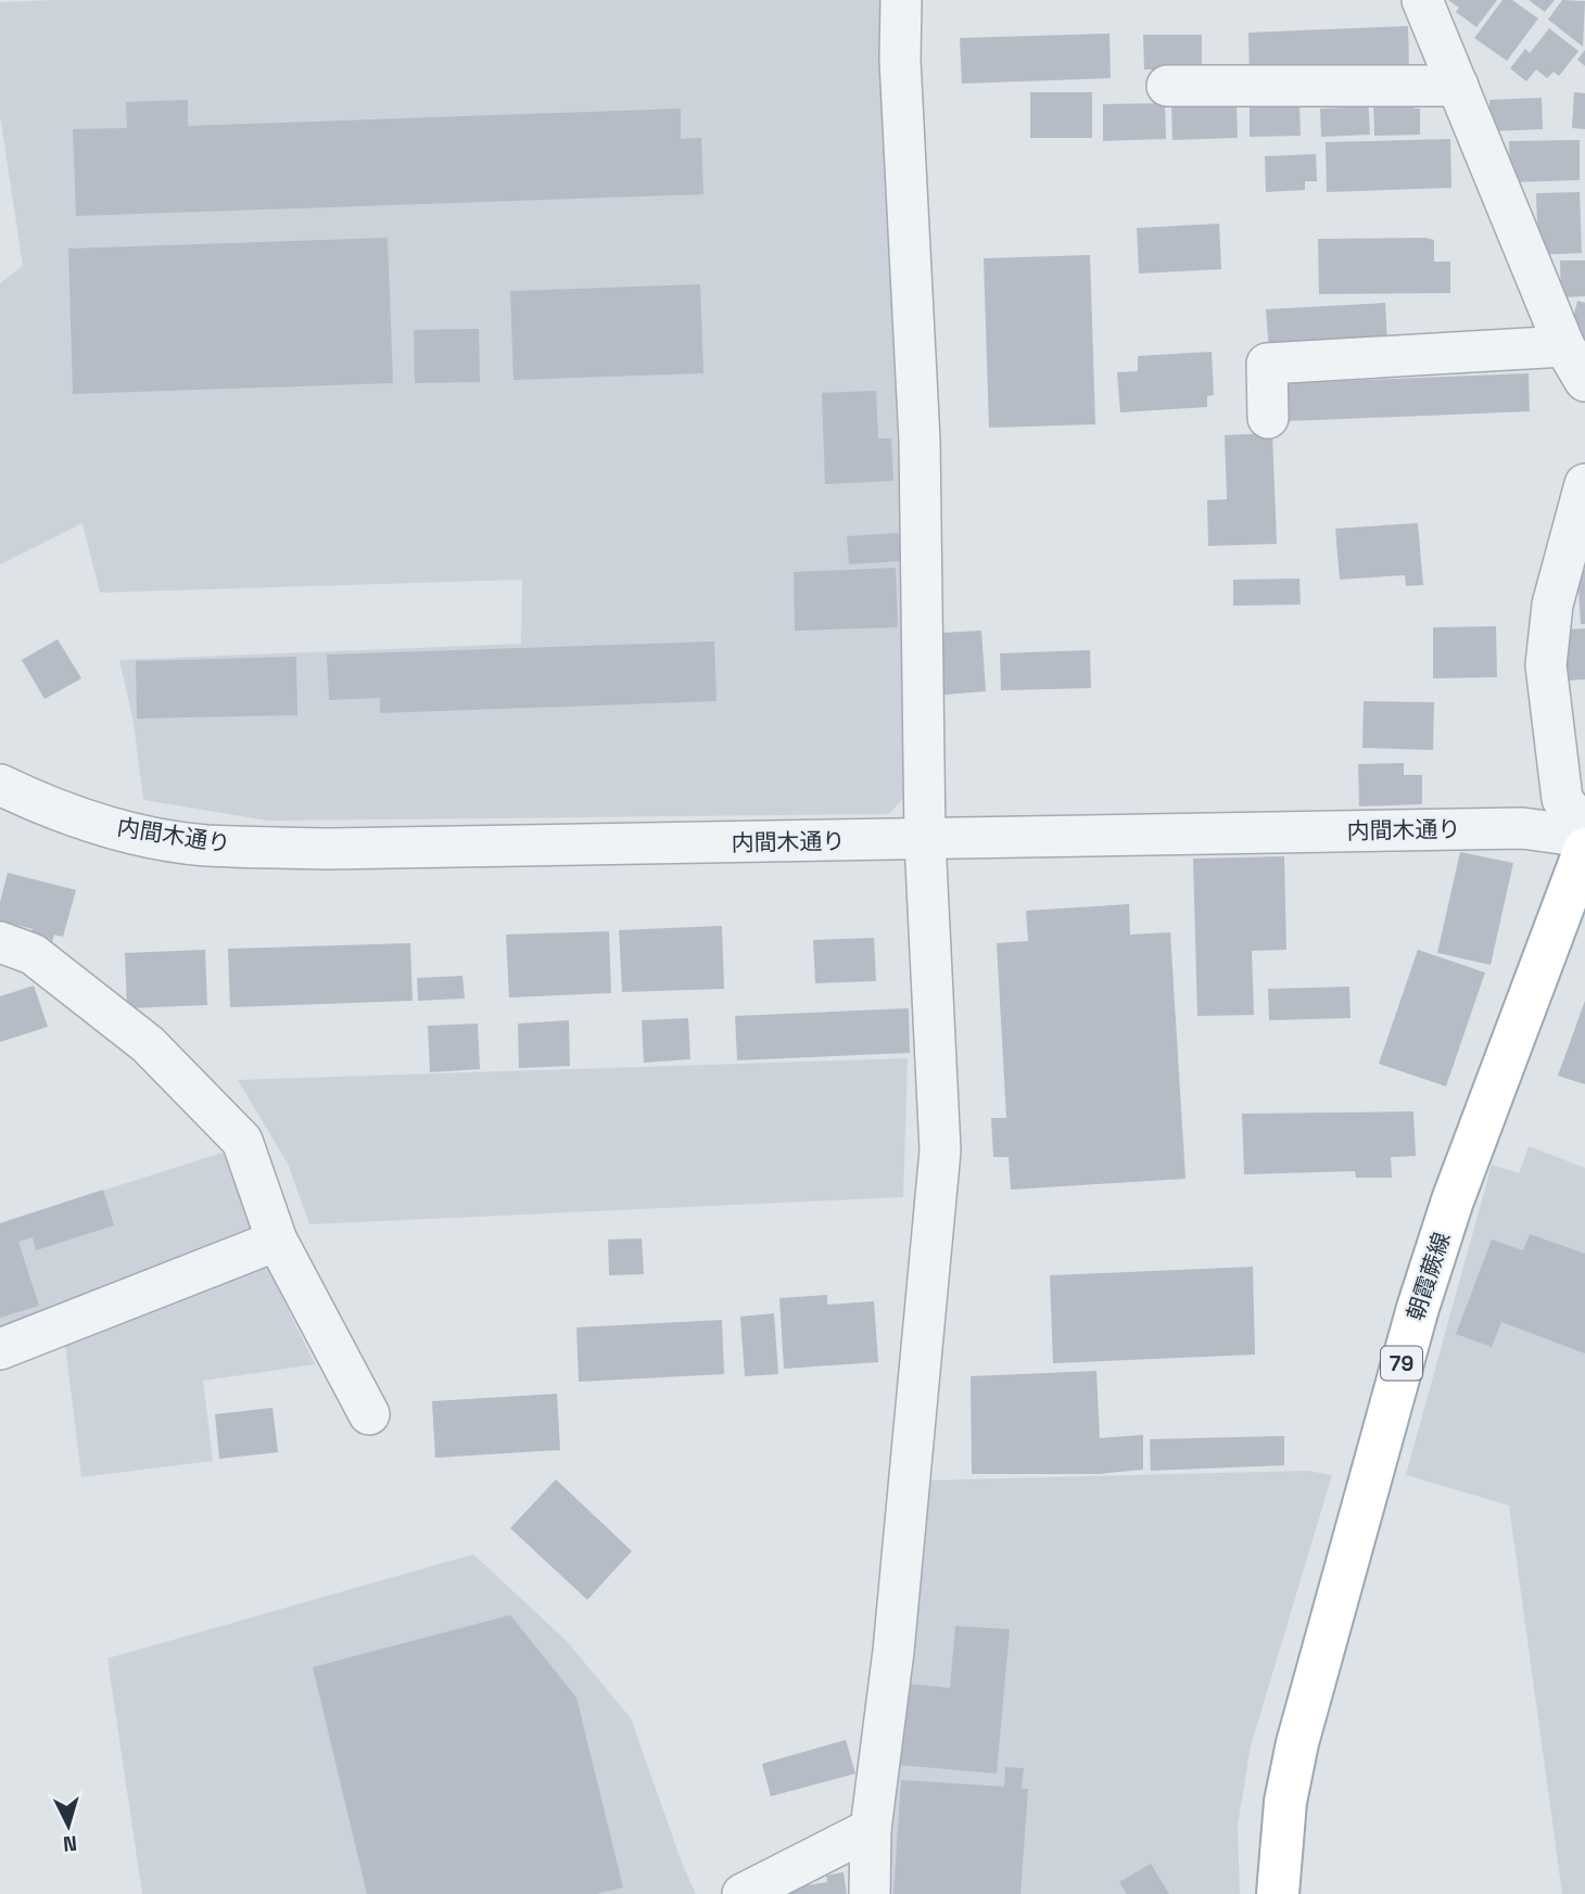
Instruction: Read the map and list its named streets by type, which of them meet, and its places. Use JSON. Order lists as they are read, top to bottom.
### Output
{
  "streets": {
    "main road": ["朝霞蕨線", "79"],
    "street": ["内間木通り"]
  },
  "north": "bottom"
}
